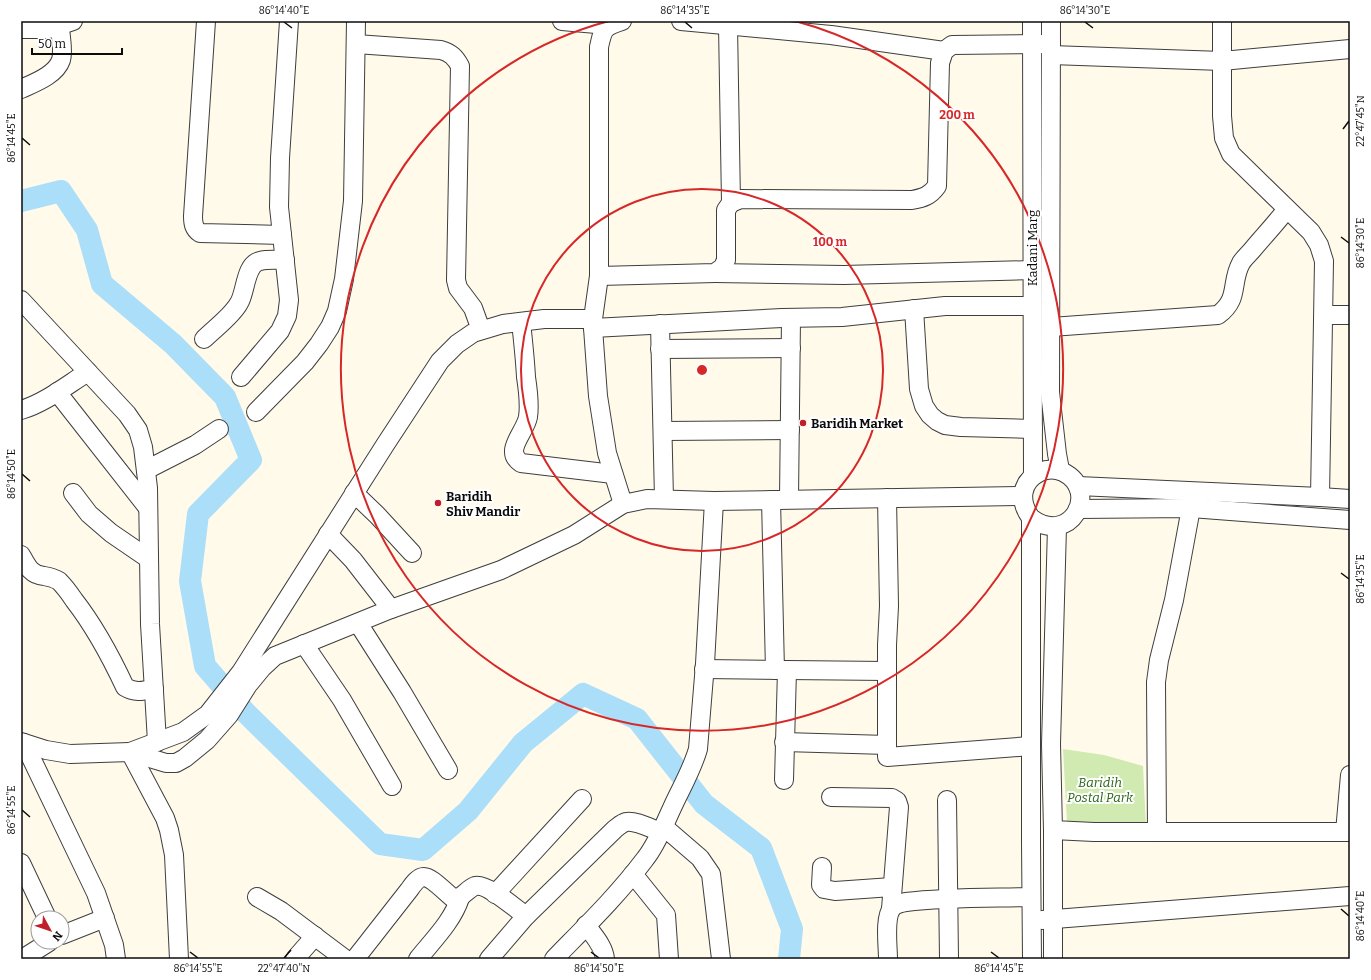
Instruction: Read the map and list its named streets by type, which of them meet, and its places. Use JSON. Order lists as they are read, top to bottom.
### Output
{
  "streets": {
    "street": ["Kadani Marg"]
  },
  "parks": ["Baridih Postal Park"],
  "places": ["Baridih Market", "Baridih Shiv Mandir"],
  "scale_bar": "50 m",
  "north": "bottom right",
  "coordinates": [
    "86°14'40\"E",
    "86°14'35\"E",
    "86°14'30\"E",
    "22°47'45\"N",
    "86°14'45\"E",
    "86°14'50\"E",
    "86°14'55\"E",
    "22°47'40\"N"
  ],
  "rings": ["200 m", "100 m"]
}
